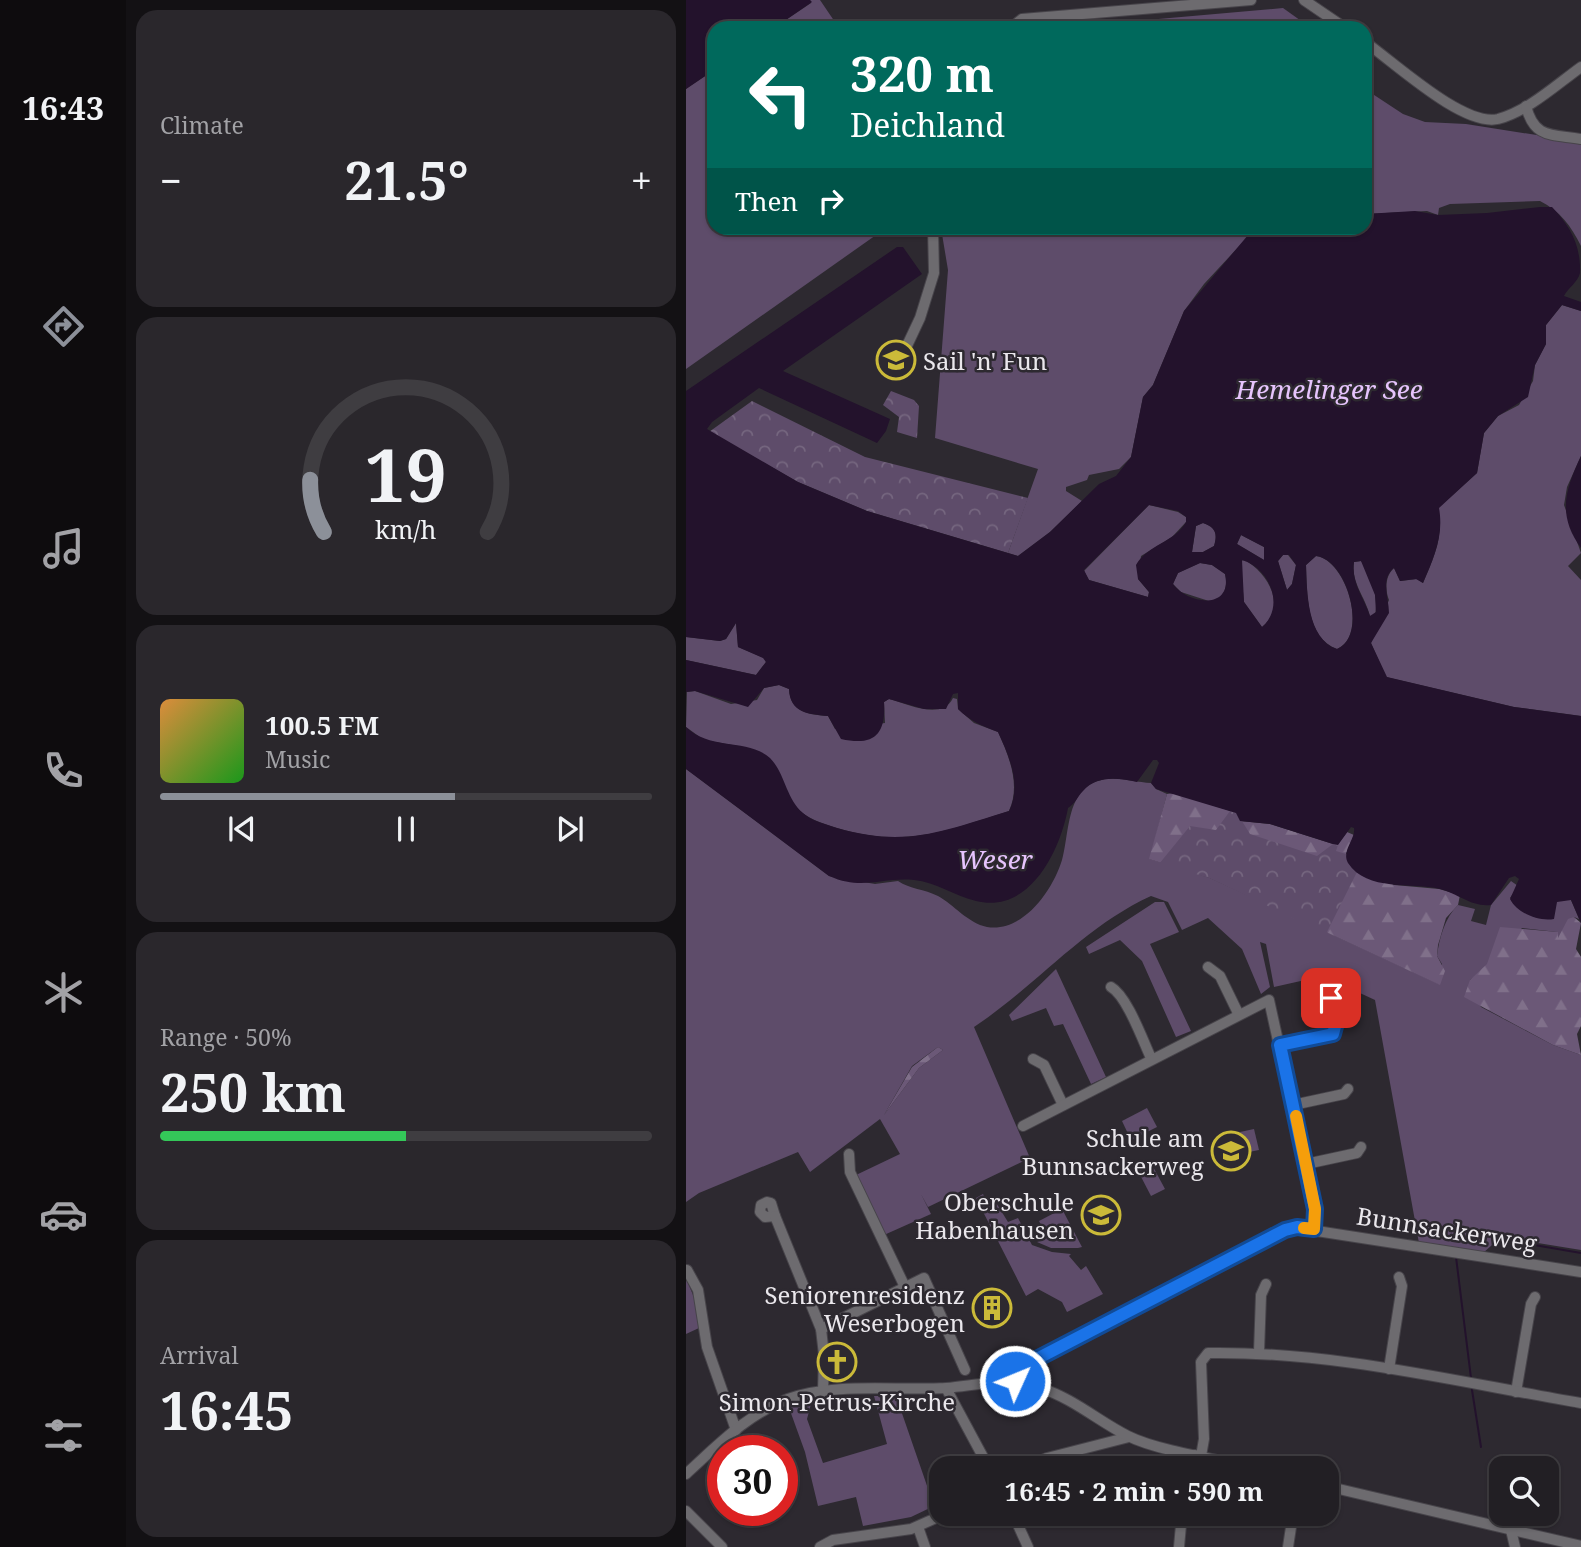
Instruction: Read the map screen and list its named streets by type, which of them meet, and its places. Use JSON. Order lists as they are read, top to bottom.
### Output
{
  "streets": {
    "street": ["Bunnsackerweg"]
  },
  "water": ["Hemelinger See", "Weser"],
  "places": {
    "school or university": ["Sail 'n' Fun", "Schule am Bunnsackerweg", "Oberschule Habenhausen"],
    "building": ["Seniorenresidenz Weserbogen"],
    "church": ["Simon-Petrus-Kirche"]
  },
  "page": {
    "tabs": "16:43",
    "tile": [
      "Climate",
      ["Range · 50%", "250 km"],
      ["Arrival", "16:45"]
    ],
    "turn": ["320 m", "Deichland"],
    "heat": ["−", "21.5°", "+"],
    "then": "Then",
    "song": ["100.5 FM", "Music"],
    "limit": "30",
    "trip": "16:45 · 2 min · 590 m",
    "gauge": ["19", "km/h"]
  }
}
